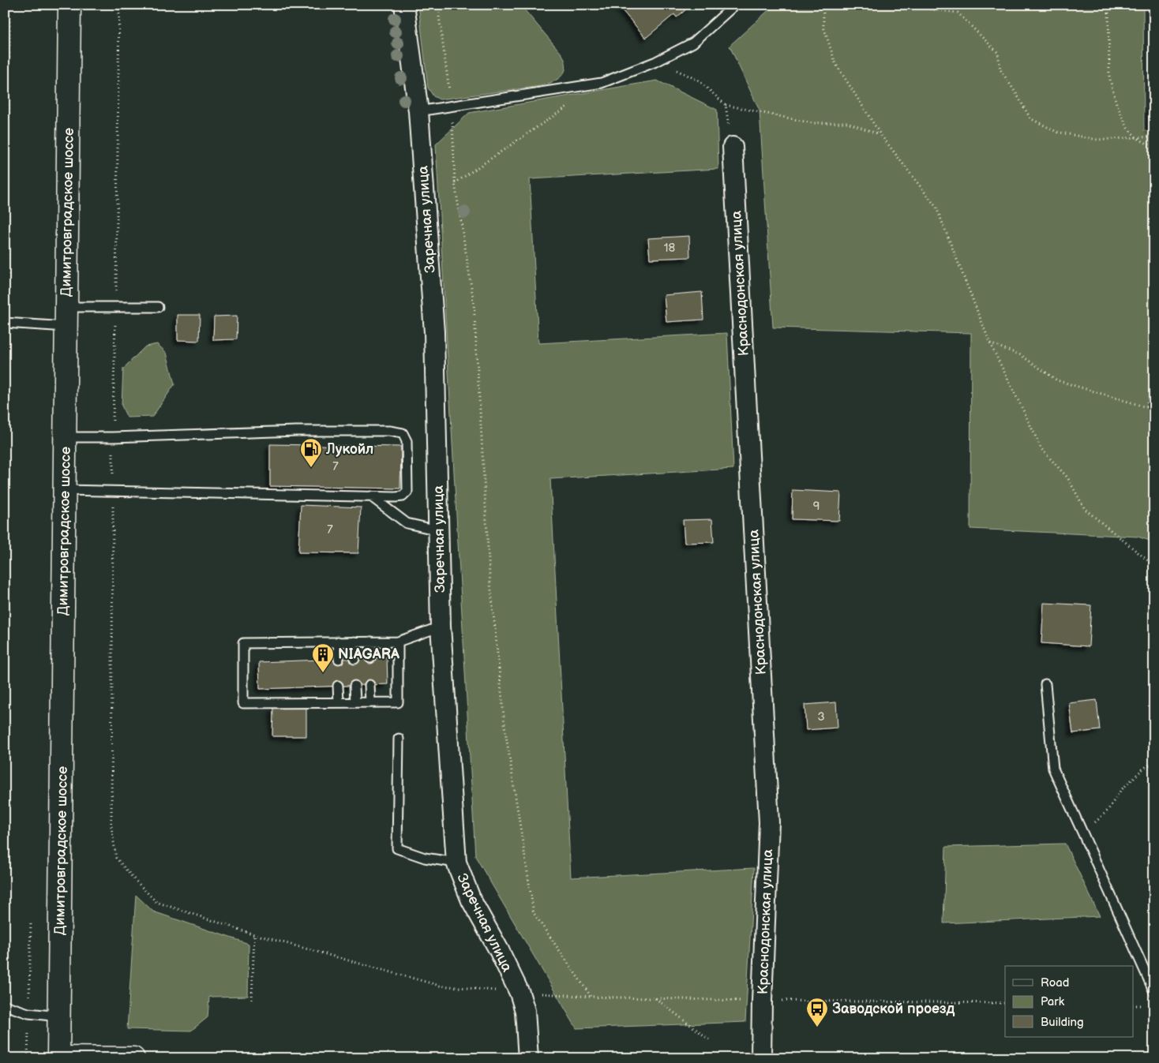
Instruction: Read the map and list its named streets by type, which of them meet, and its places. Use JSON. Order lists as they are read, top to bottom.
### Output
{
  "streets": {
    "main road": ["Димитровградское шоссе"],
    "street": ["Заречная улица", "Краснодонская улица"]
  },
  "places": {
    "fuel station": ["Лукойл"],
    "building": ["NIAGARA"],
    "bus stop": ["Заводской проезд"]
  },
  "house_numbers": [
    "18",
    "7",
    "9",
    "7",
    "3"
  ],
  "legend": ["Road", "Park", "Building"]
}
